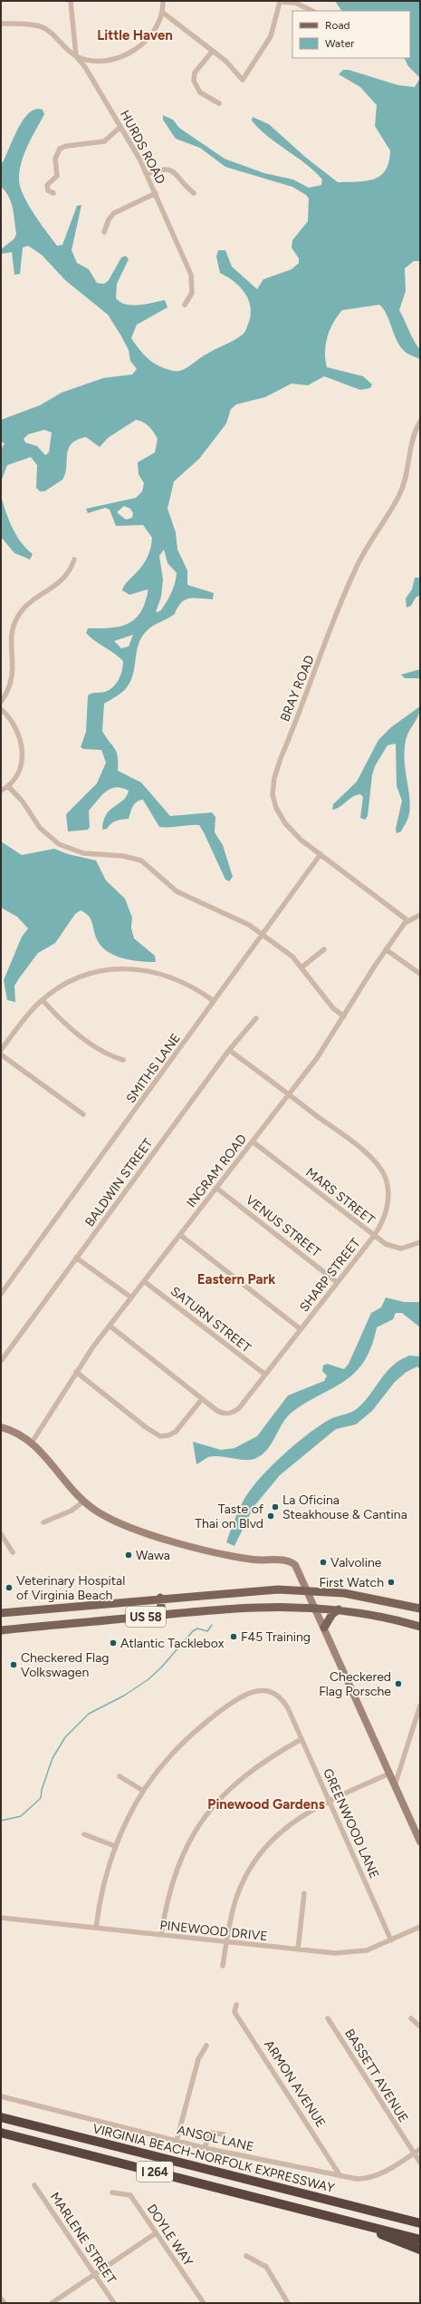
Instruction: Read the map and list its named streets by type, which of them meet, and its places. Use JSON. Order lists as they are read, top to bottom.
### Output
{
  "streets": {
    "highway": ["VIRGINIA BEACH-NORFOLK EXPRESSWAY", "I 264"],
    "main road": ["US 58"],
    "street": [
      "HURDS ROAD",
      "BRAY ROAD",
      "SMITHS LANE",
      "INGRAM ROAD",
      "BALDWIN STREET",
      "MARS STREET",
      "VENUS STREET",
      "SHARP STREET",
      "SATURN STREET",
      "GREENWOOD LANE",
      "PINEWOOD DRIVE",
      "BASSETT AVENUE",
      "ARMON AVENUE",
      "ANSOL LANE",
      "DOYLE WAY",
      "MARLENE STREET"
    ]
  },
  "crossings": [
    ["BRAY ROAD", "SMITHS LANE"],
    ["BRAY ROAD", "INGRAM ROAD"],
    ["INGRAM ROAD", "MARS STREET"],
    ["INGRAM ROAD", "VENUS STREET"],
    ["INGRAM ROAD", "SHARP STREET"],
    ["INGRAM ROAD", "SATURN STREET"],
    ["BALDWIN STREET", "SHARP STREET"],
    ["MARS STREET", "SHARP STREET"],
    ["VENUS STREET", "SHARP STREET"],
    ["SHARP STREET", "SATURN STREET"],
    ["GREENWOOD LANE", "PINEWOOD DRIVE"],
    ["BASSETT AVENUE", "ANSOL LANE"],
    ["ARMON AVENUE", "ANSOL LANE"]
  ],
  "districts": ["Little Haven", "Eastern Park", "Pinewood Gardens"],
  "places": [
    "La Oficina Steakhouse & Cantina",
    "Taste of Thai on Blvd",
    "Wawa",
    "Valvoline",
    "First Watch",
    "Veterinary Hospital of Virginia Beach",
    "F45 Training",
    "Atlantic Tacklebox",
    "Checkered Flag Volkswagen",
    "Checkered Flag Porsche"
  ],
  "legend": ["Road", "Water"]
}
